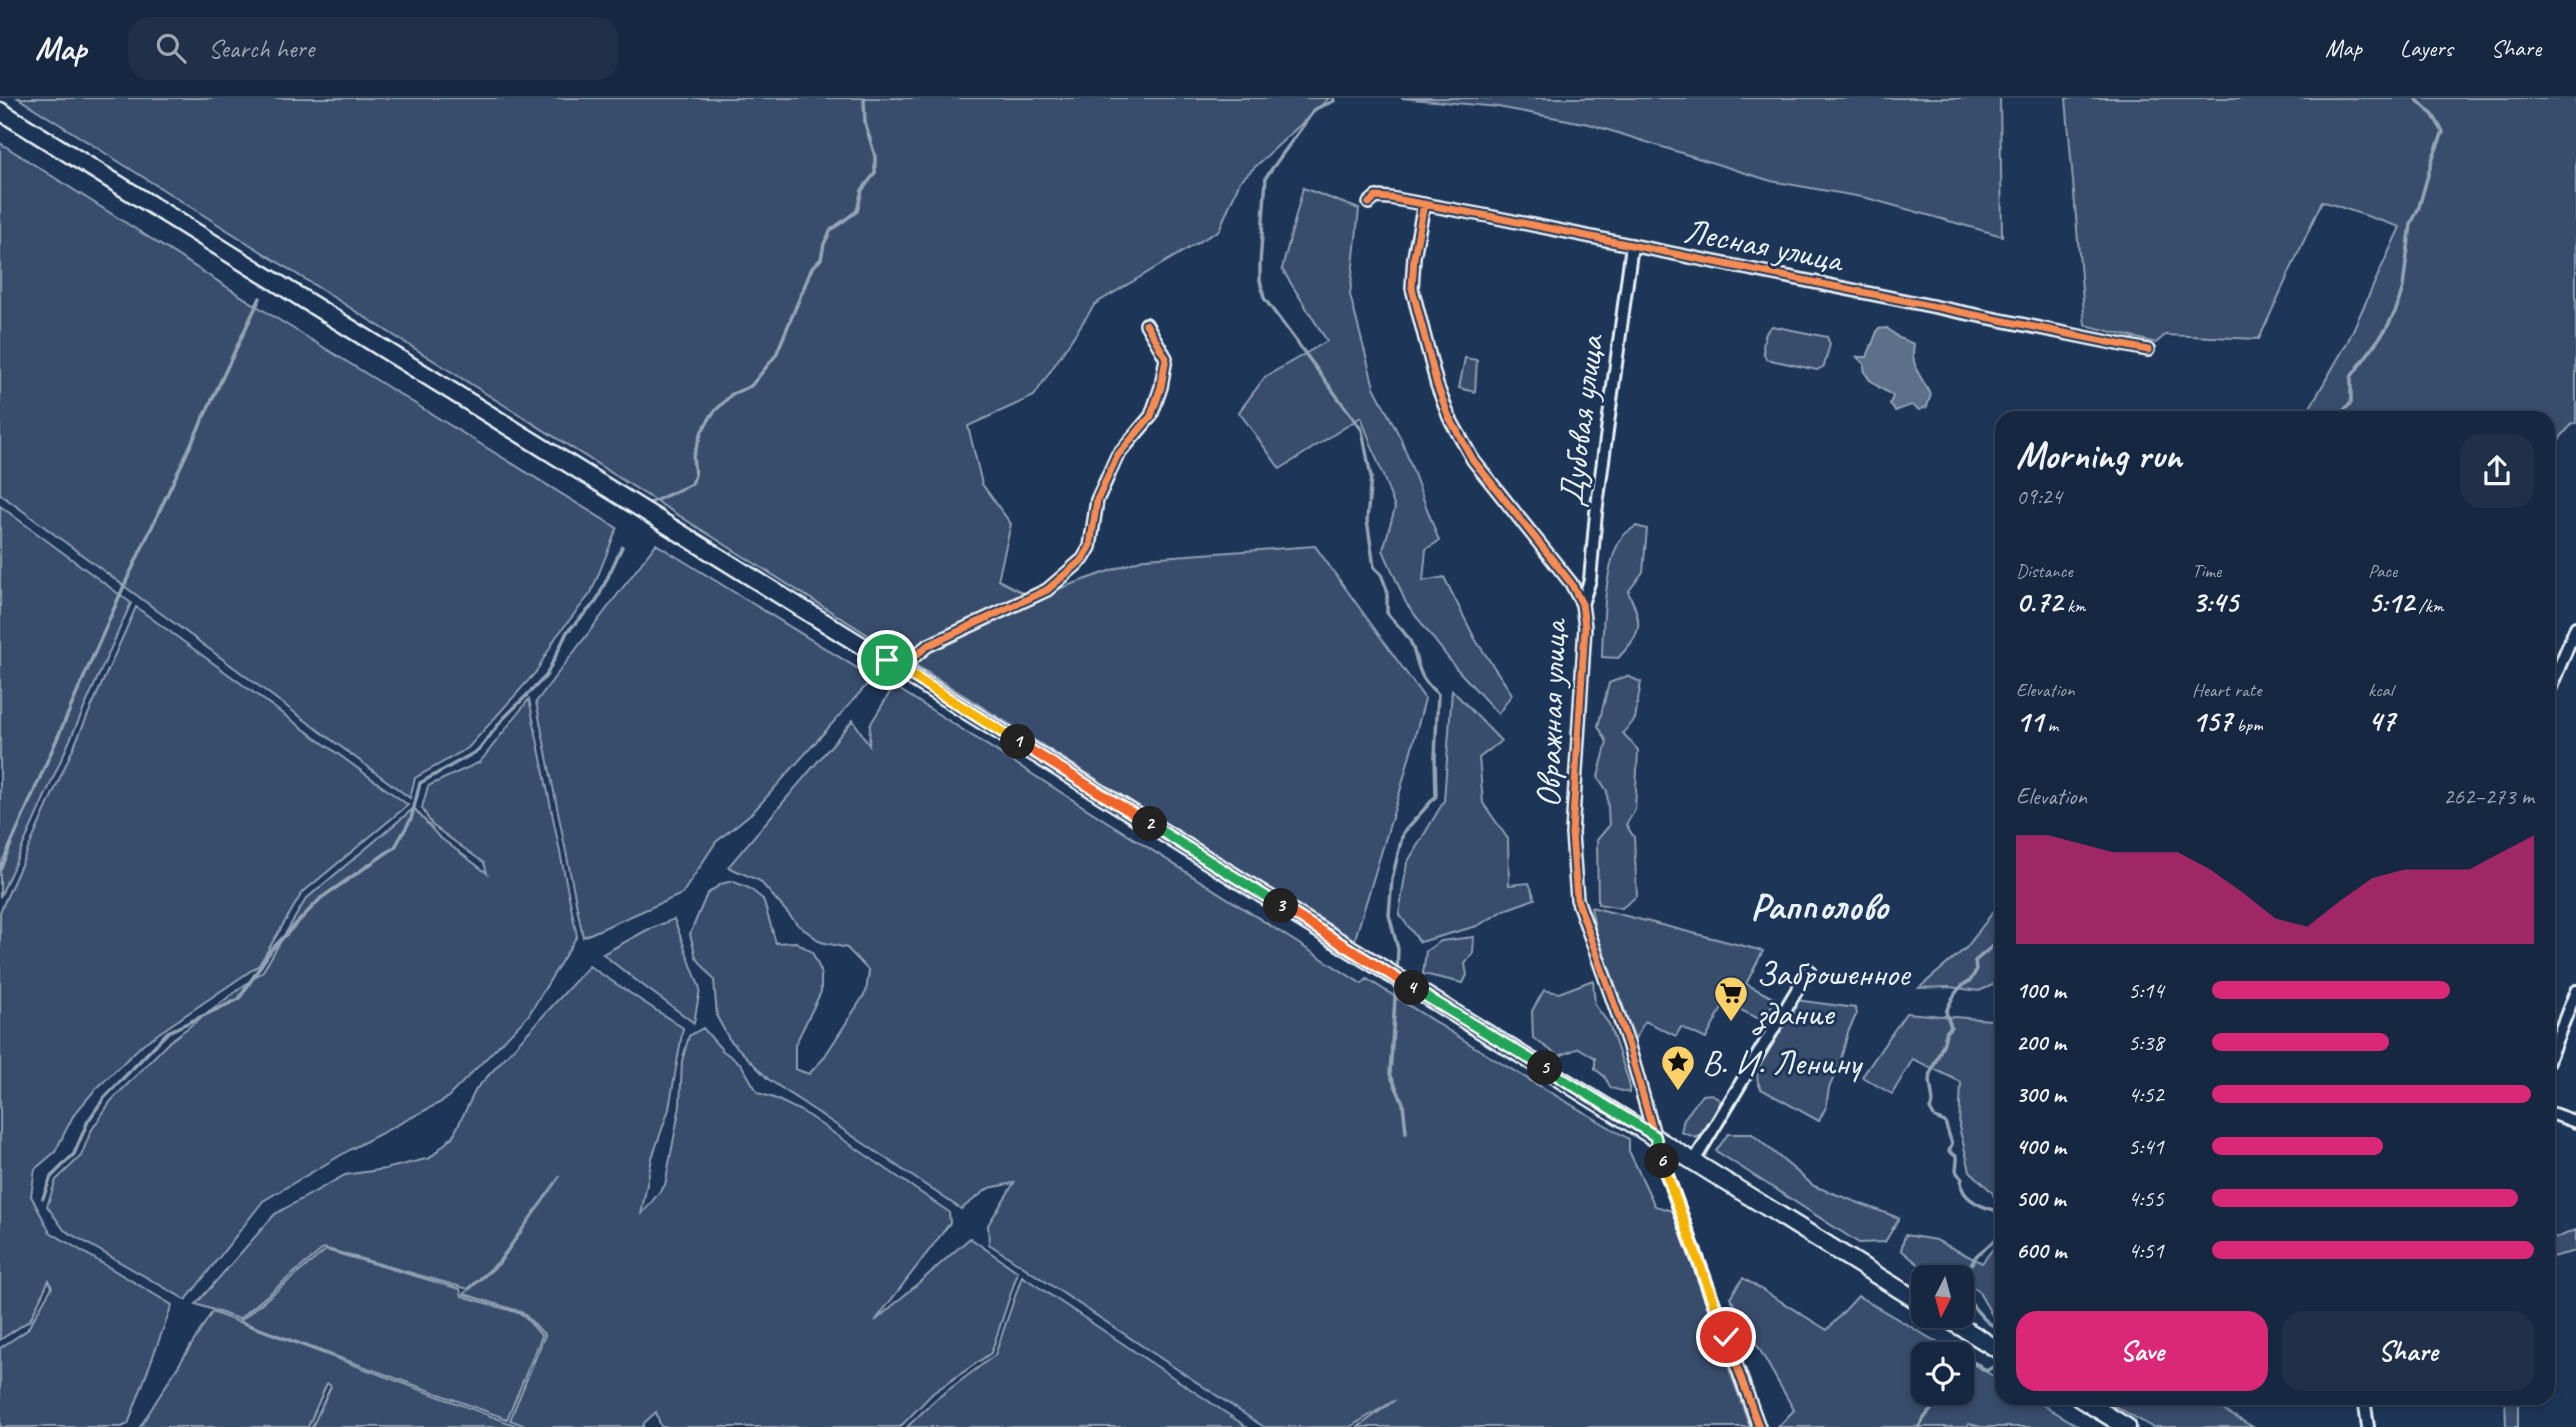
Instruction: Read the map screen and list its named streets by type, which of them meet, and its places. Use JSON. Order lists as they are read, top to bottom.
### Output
{
  "streets": {
    "street": ["Лесная улица", "Дубовая улица", "Овражная улица"]
  },
  "crossings": [
    ["Лесная улица", "Дубовая улица"],
    ["Лесная улица", "Овражная улица"],
    ["Дубовая улица", "Овражная улица"]
  ],
  "districts": ["Рапполово"],
  "places": {
    "supermarket": ["Заброшенное здание"],
    "place": ["В. И. Ленину"]
  },
  "north": "bottom",
  "page": {
    "header": "Map",
    "search": "Search here",
    "nav": ["Map", "Layers", "Share"],
    "heading": ["Morning run", "09:24"],
    "stats": [
      ["Distance", "0.72 km"],
      ["Time", "3:45"],
      ["Pace", "5:12 /km"],
      ["Elevation", "11 m"],
      ["Heart rate", "157 bpm"],
      ["kcal", "47"]
    ],
    "pins": [
      "1",
      "2",
      "3",
      "4",
      "5",
      "6"
    ],
    "chart": ["Elevation", "262–273 m"],
    "list": [
      {
        "name": "100 m",
        "note": "5:14"
      },
      {
        "name": "200 m",
        "note": "5:38"
      },
      {
        "name": "300 m",
        "note": "4:52"
      },
      {
        "name": "400 m",
        "note": "5:41"
      },
      {
        "name": "500 m",
        "note": "4:55"
      },
      {
        "name": "600 m",
        "note": "4:51"
      }
    ],
    "buttons": ["Save", "Share"]
  }
}
